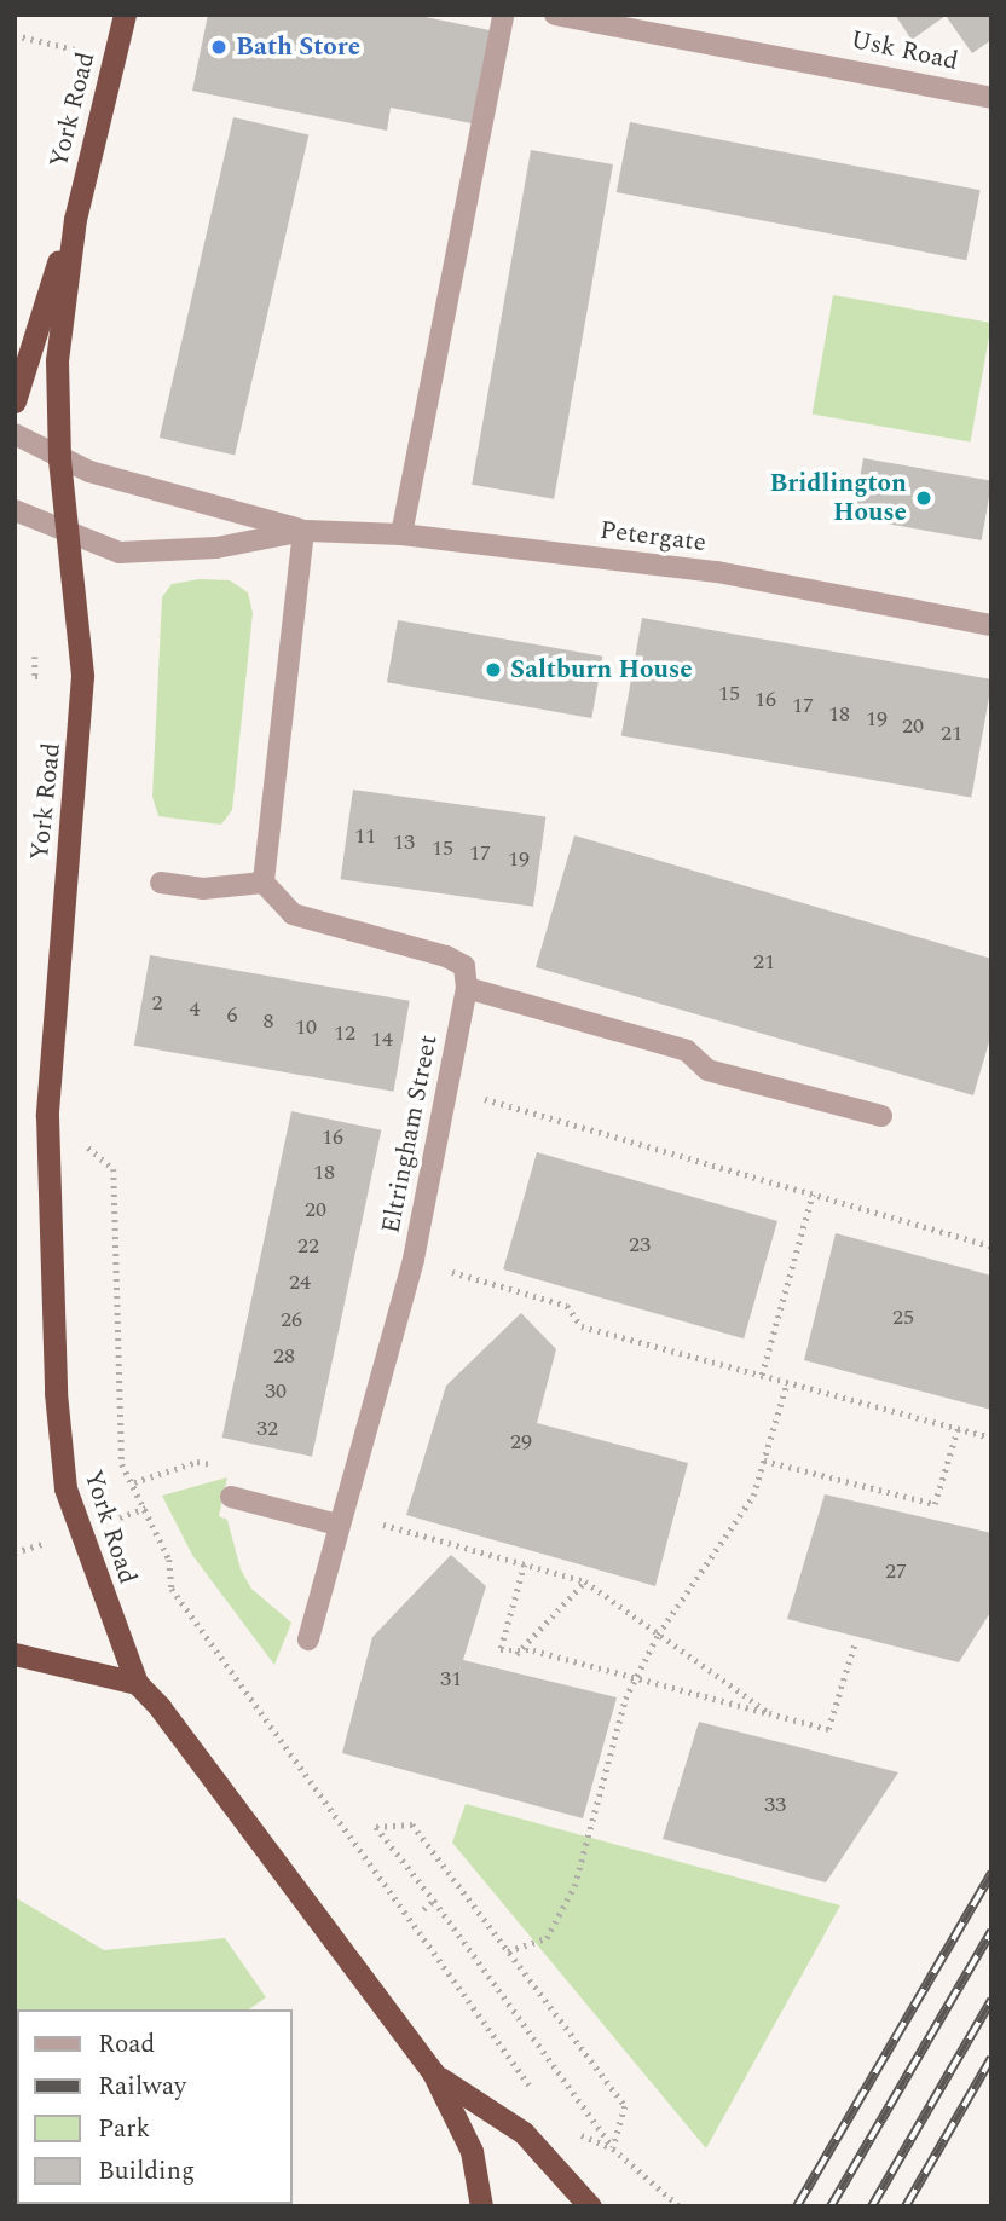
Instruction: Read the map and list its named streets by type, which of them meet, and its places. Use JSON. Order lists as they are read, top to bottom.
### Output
{
  "streets": {
    "highway": ["York Road"],
    "street": ["Usk Road", "Petergate", "Eltringham Street"]
  },
  "crossings": [
    ["York Road", "Petergate"]
  ],
  "places": ["Bath Store", "Bridlington House", "Saltburn House"],
  "house_numbers": [
    "15",
    "16",
    "17",
    "18",
    "19",
    "20",
    "21",
    "11",
    "13",
    "15",
    "17",
    "19",
    "21",
    "2",
    "4",
    "6",
    "8",
    "10",
    "12",
    "14",
    "16",
    "18",
    "20",
    "23",
    "22",
    "24",
    "25",
    "26",
    "28",
    "30",
    "32",
    "29",
    "27",
    "31",
    "33"
  ],
  "legend": [
    "Road",
    "Railway",
    "Park",
    "Building"
  ]
}
